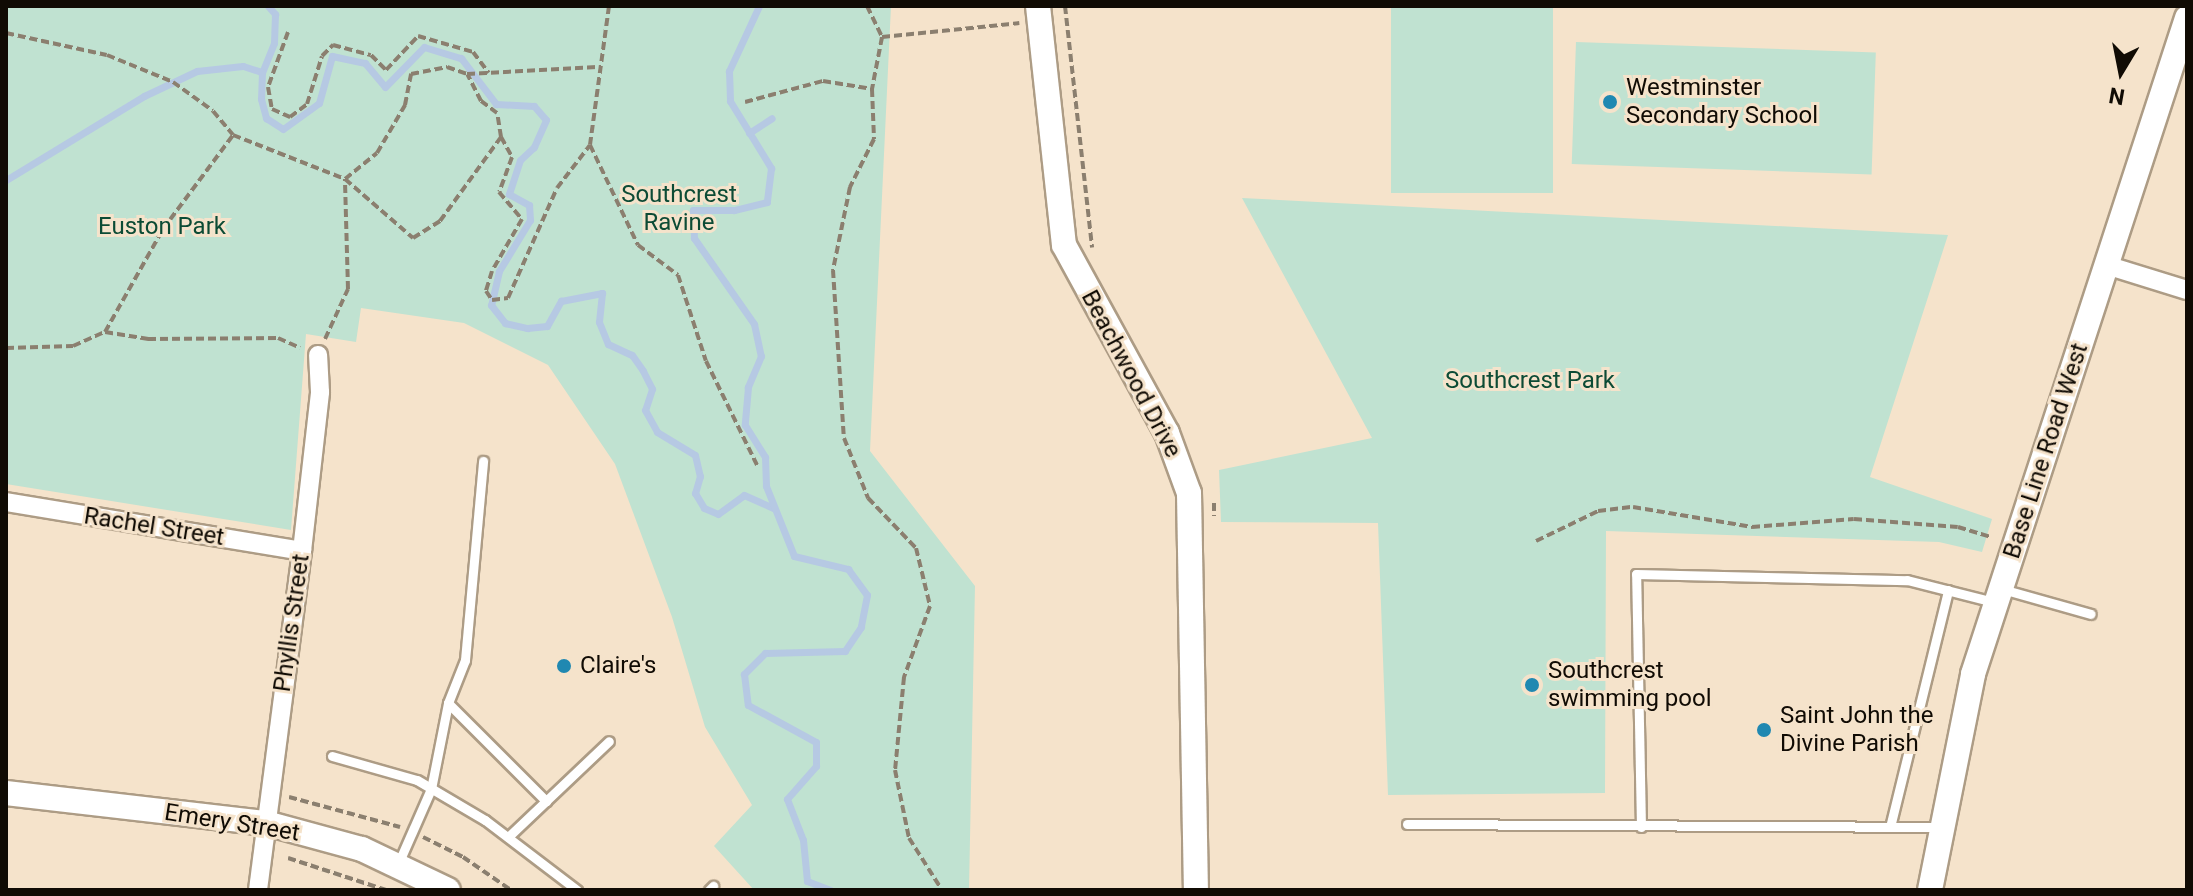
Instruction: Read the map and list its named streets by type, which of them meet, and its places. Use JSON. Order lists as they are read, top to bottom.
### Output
{
  "streets": {
    "street": [
      "Beachwood Drive",
      "Base Line Road West",
      "Rachel Street",
      "Phyllis Street",
      "Emery Street"
    ]
  },
  "crossings": [
    ["Rachel Street", "Phyllis Street"],
    ["Phyllis Street", "Emery Street"]
  ],
  "parks": ["Southcrest Ravine", "Euston Park", "Southcrest Park"],
  "places": [
    "Westminster Secondary School",
    "Claire's",
    "Southcrest swimming pool",
    "Saint John the Divine Parish"
  ],
  "north": "bottom"
}
